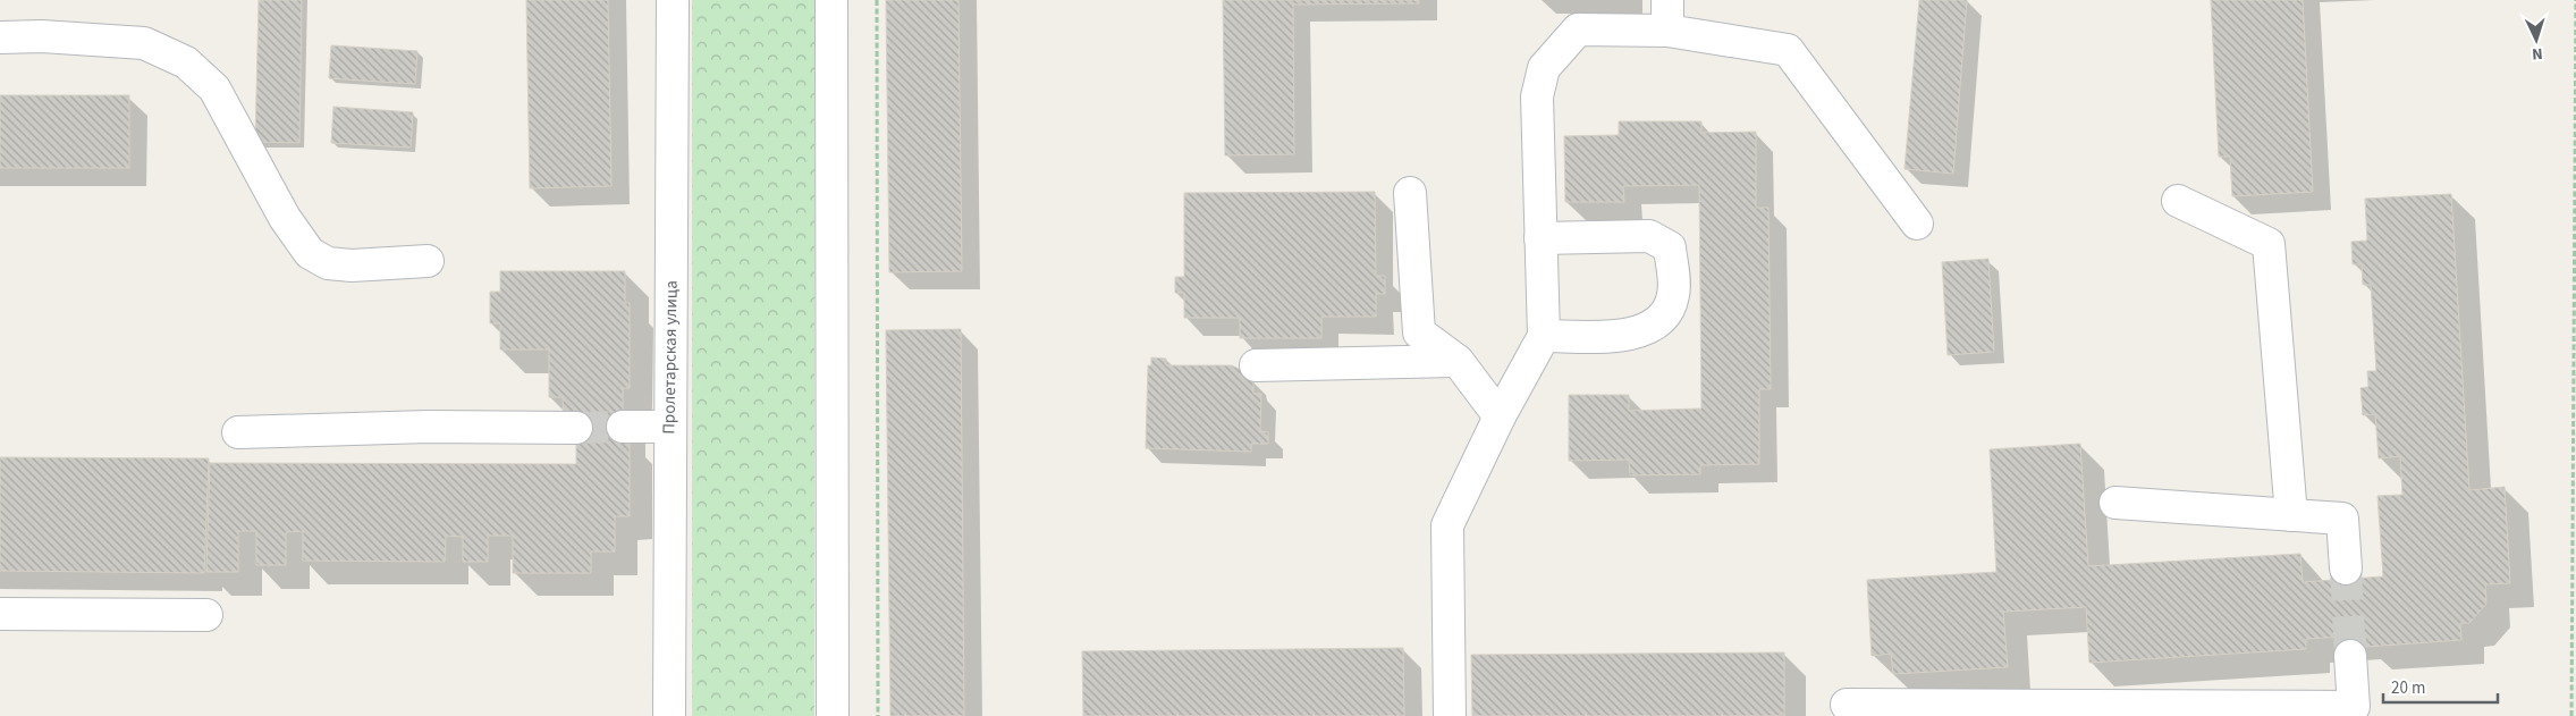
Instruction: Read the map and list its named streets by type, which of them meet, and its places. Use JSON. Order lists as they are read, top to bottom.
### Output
{
  "streets": {
    "street": ["Пролетарская улица"]
  },
  "scale_bar": "20 m",
  "north": "bottom"
}
